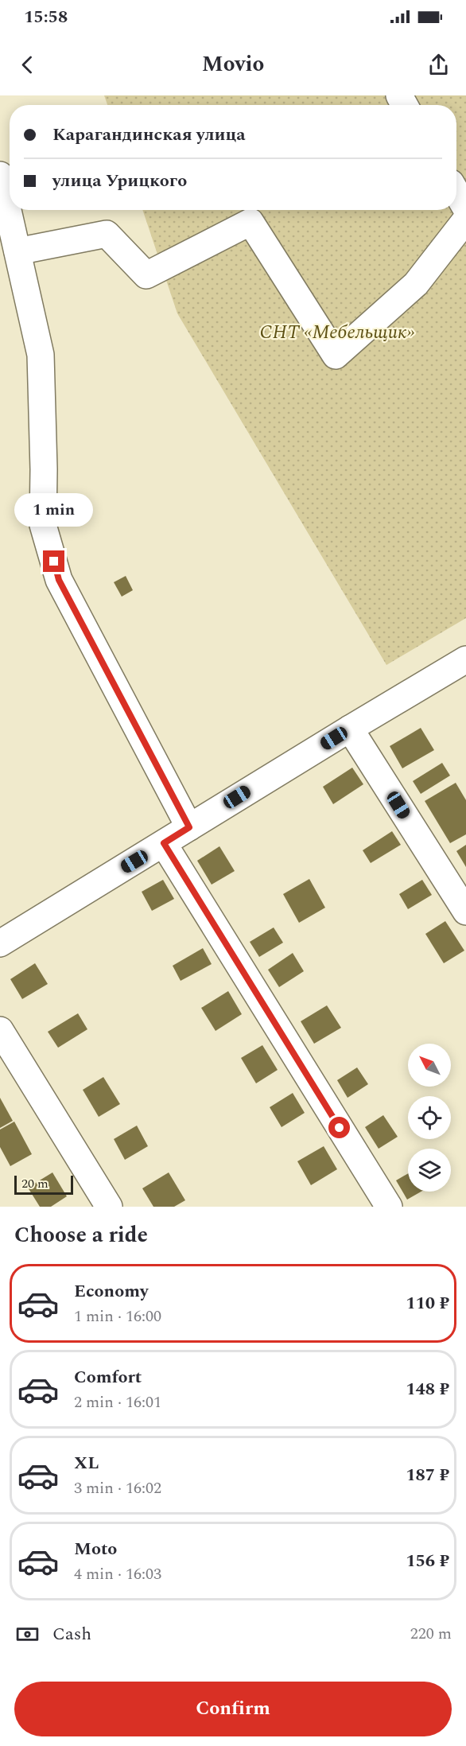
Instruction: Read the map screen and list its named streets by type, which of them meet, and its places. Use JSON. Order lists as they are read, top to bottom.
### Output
{
  "parks": ["СНТ «Мебельщик»"],
  "scale_bar": "20 m",
  "north": "top left",
  "page": {
    "status": "15:58",
    "header": "Movio",
    "banner": ["Карагандинская улица", "улица Урицкого"],
    "bubble": "1 min",
    "scale": "20 m",
    "heading": "Choose a ride",
    "list": [
      {
        "name": "Economy",
        "note": "1 min · 16:00",
        "value": "110 ₽"
      },
      {
        "name": "Comfort",
        "note": "2 min · 16:01",
        "value": "148 ₽"
      },
      {
        "name": "XL",
        "note": "3 min · 16:02",
        "value": "187 ₽"
      },
      {
        "name": "Moto",
        "note": "4 min · 16:03",
        "value": "156 ₽"
      }
    ],
    "pay": ["Cash", "220 m"],
    "buttons": "Confirm"
  }
}
